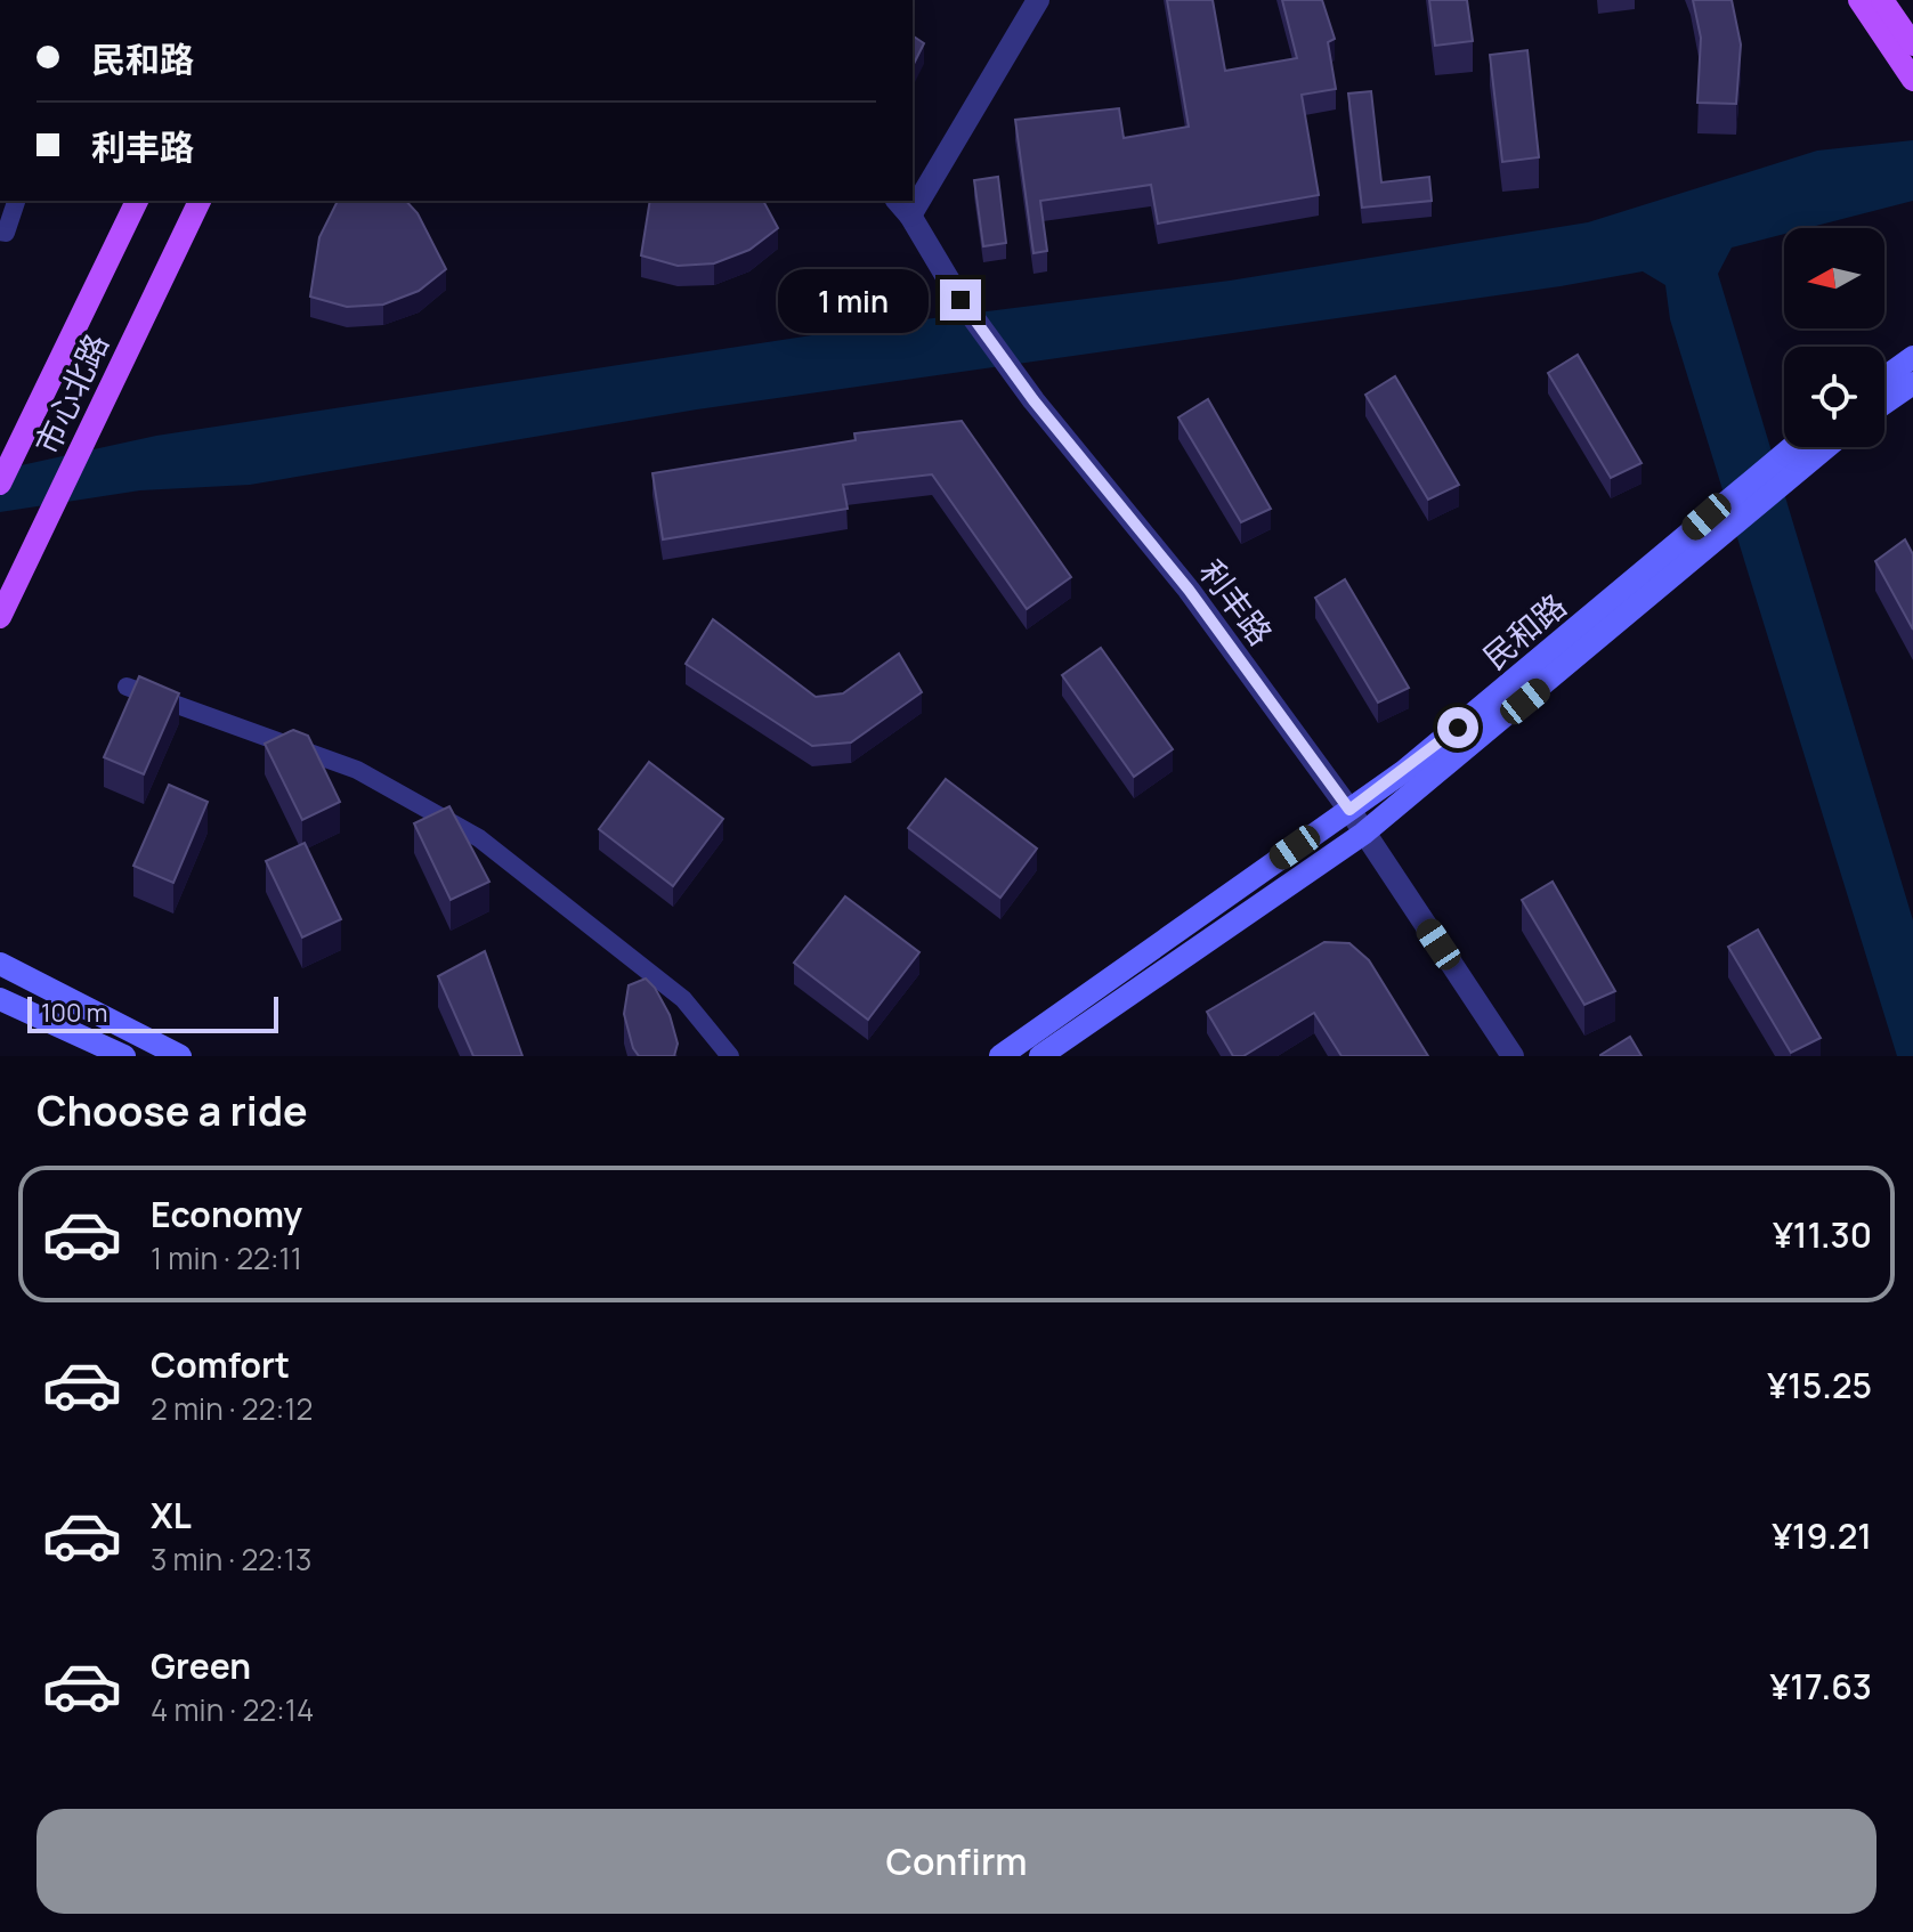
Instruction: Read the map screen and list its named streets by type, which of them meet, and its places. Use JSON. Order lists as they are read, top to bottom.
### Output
{
  "streets": {
    "main road": ["市心北路", "民和路"],
    "street": ["利丰路"]
  },
  "crossings": [
    ["利丰路", "民和路"]
  ],
  "scale_bar": "100 m",
  "north": "left",
  "page": {
    "banner": ["民和路", "利丰路"],
    "bubble": "1 min",
    "scale": "100 m",
    "heading": "Choose a ride",
    "list": [
      {
        "name": "Economy",
        "note": "1 min · 22:11",
        "value": "¥11.30"
      },
      {
        "name": "Comfort",
        "note": "2 min · 22:12",
        "value": "¥15.25"
      },
      {
        "name": "XL",
        "note": "3 min · 22:13",
        "value": "¥19.21"
      },
      {
        "name": "Green",
        "note": "4 min · 22:14",
        "value": "¥17.63"
      }
    ],
    "buttons": "Confirm"
  }
}
